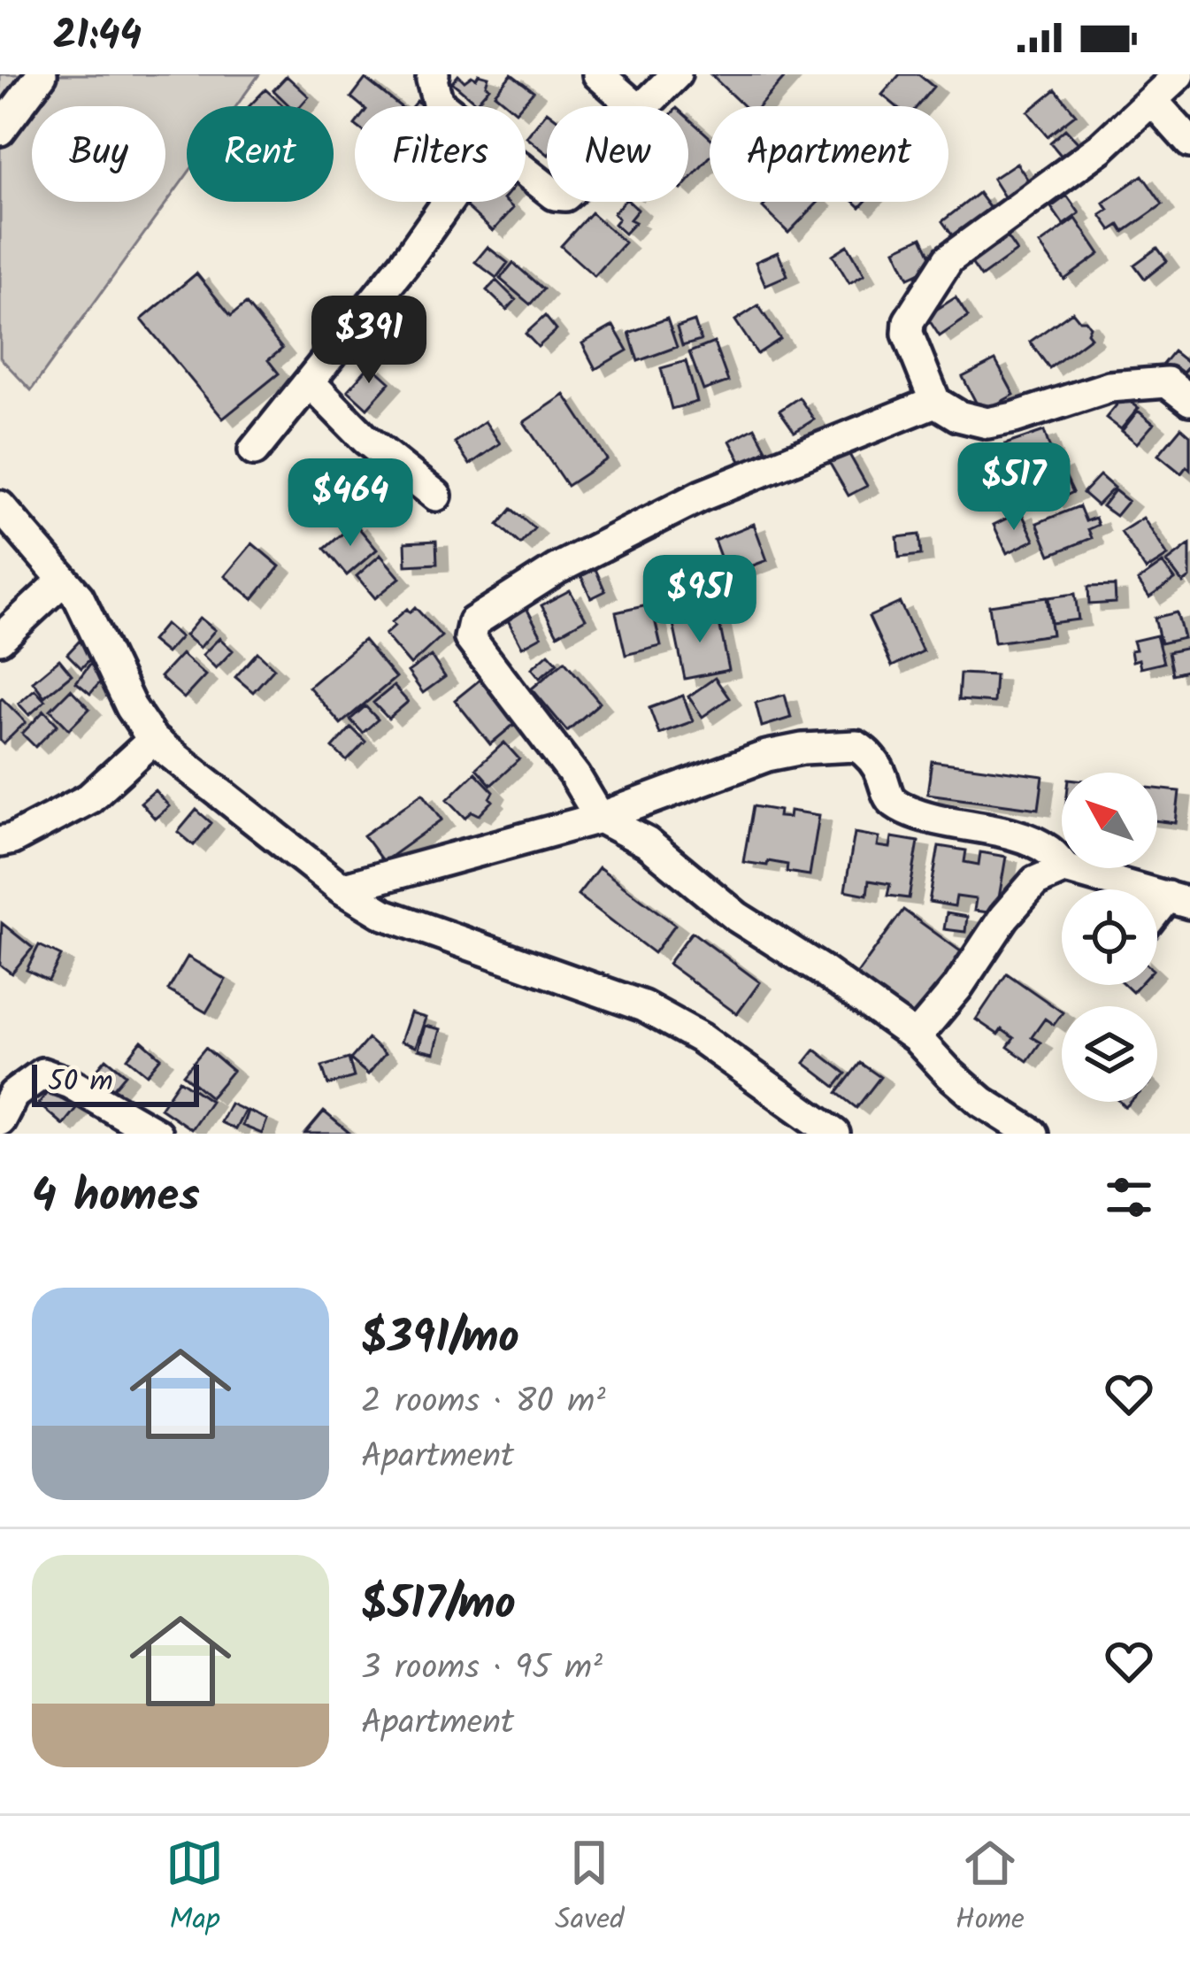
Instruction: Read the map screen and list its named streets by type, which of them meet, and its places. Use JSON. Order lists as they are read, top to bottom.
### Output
{
  "scale_bar": "50 m",
  "north": "top left",
  "page": {
    "status": "21:44",
    "chip": [
      "Buy",
      "Rent",
      "Filters",
      "New",
      "Apartment"
    ],
    "price": [
      "$391",
      "$517",
      "$464",
      "$951"
    ],
    "scale": "50 m",
    "heading": "4 homes",
    "list": [
      {
        "name": "$391/mo",
        "note": "2 rooms · 80 m² · Apartment"
      },
      {
        "name": "$517/mo",
        "note": "3 rooms · 95 m² · Apartment"
      }
    ],
    "tabs": ["Map", "Saved", "Home"]
  }
}
